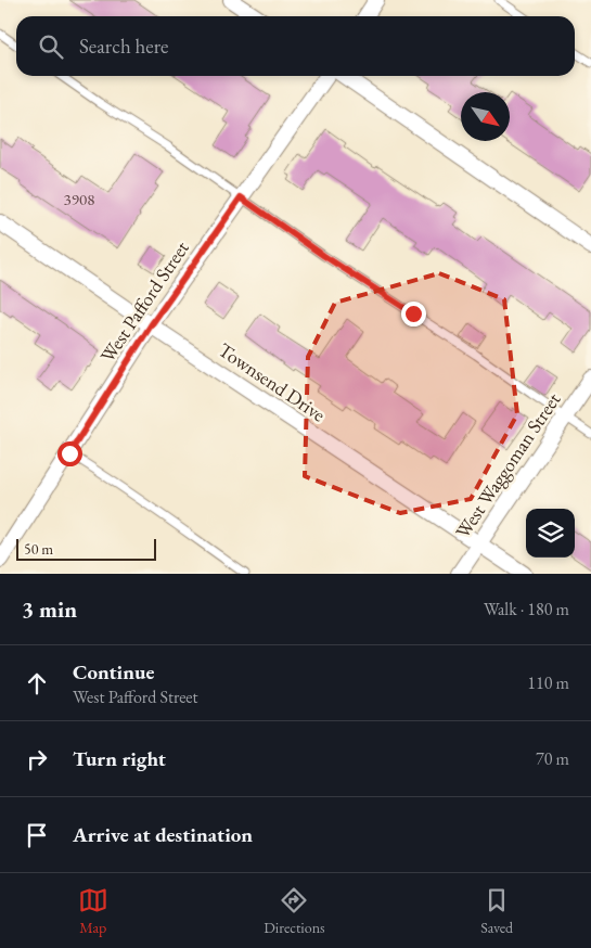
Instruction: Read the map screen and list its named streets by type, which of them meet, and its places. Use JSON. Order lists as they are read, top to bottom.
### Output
{
  "streets": {
    "street": ["West Pafford Street", "Townsend Drive", "West Waggoman Street"]
  },
  "crossings": [
    ["West Pafford Street", "Townsend Drive"],
    ["Townsend Drive", "West Waggoman Street"]
  ],
  "house_numbers": ["3908"],
  "scale_bar": "50 m",
  "north": "bottom right",
  "page": {
    "search": "Search here",
    "scale": "50 m",
    "heading": ["3 min", "Walk · 180 m"],
    "list": [
      ["Continue", "West Pafford Street", "110 m"],
      ["Turn right", "70 m"],
      "Arrive at destination"
    ],
    "nav": ["Map", "Directions", "Saved"]
  }
}
